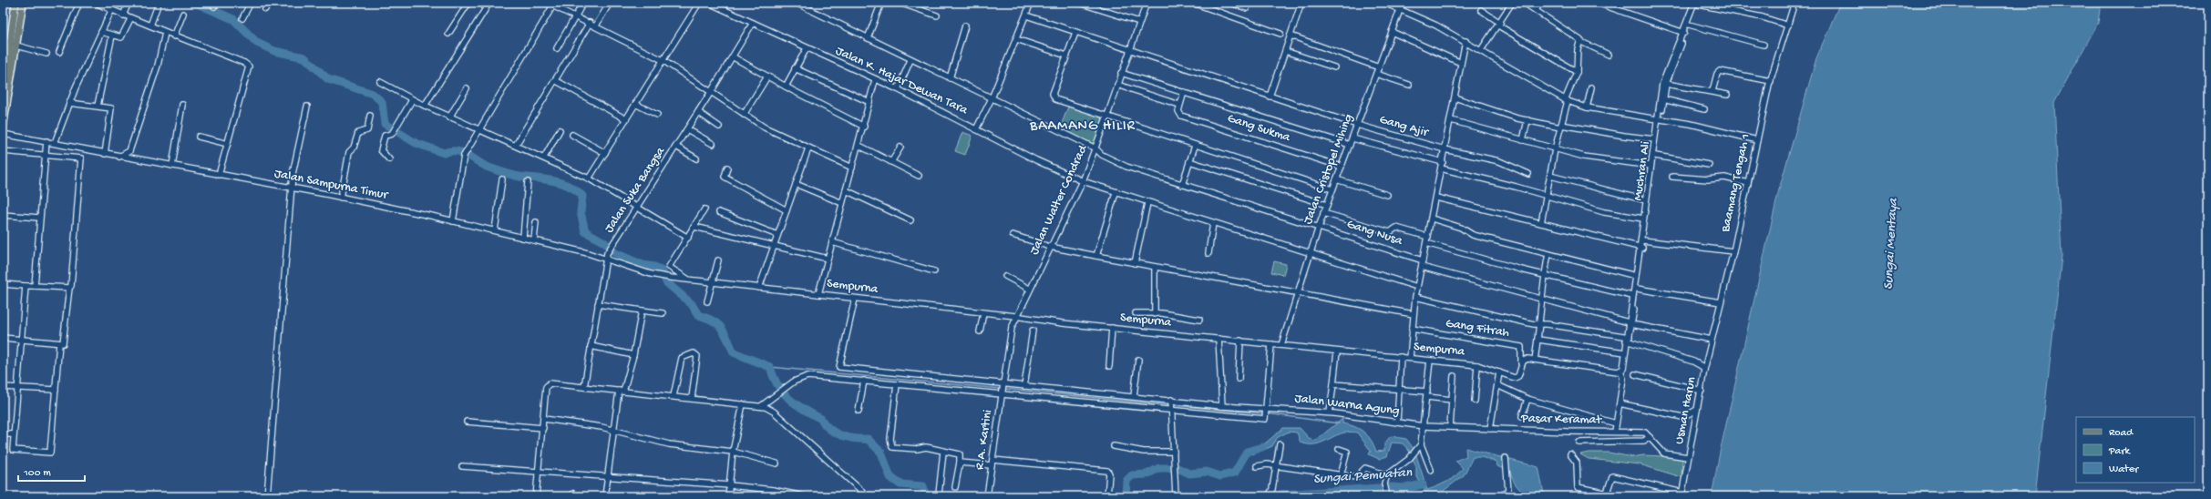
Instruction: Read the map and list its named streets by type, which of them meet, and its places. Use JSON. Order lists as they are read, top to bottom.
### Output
{
  "streets": {
    "street": [
      "Jalan K. Hajar Dewan Tara",
      "Gang Ajir",
      "Gang Sukma",
      "Jalan Cristopel Mihing",
      "Muchran Ali",
      "Baamang Tengah 1",
      "Jalan Sampurna Timur",
      "Jalan Suka Bangsa",
      "Jalan Walter Condrad",
      "Gang Nusa",
      "Sempurna",
      "Gang Fitrah",
      "Jalan Warna Agung",
      "Usman Harun",
      "Pasar Keramat",
      "R.A. Kartini"
    ]
  },
  "crossings": [
    ["Jalan K. Hajar Dewan Tara", "Jalan Cristopel Mihing"],
    ["Jalan K. Hajar Dewan Tara", "Jalan Suka Bangsa"],
    ["Jalan K. Hajar Dewan Tara", "Jalan Walter Condrad"],
    ["Gang Ajir", "Jalan Cristopel Mihing"],
    ["Gang Ajir", "Jalan Walter Condrad"],
    ["Gang Sukma", "Jalan Cristopel Mihing"],
    ["Jalan Cristopel Mihing", "Gang Nusa"],
    ["Jalan Cristopel Mihing", "Sempurna"],
    ["Muchran Ali", "Gang Nusa"],
    ["Muchran Ali", "Usman Harun"],
    ["Muchran Ali", "Pasar Keramat"],
    ["Baamang Tengah 1", "Gang Nusa"],
    ["Baamang Tengah 1", "Usman Harun"],
    ["Jalan Sampurna Timur", "Jalan Suka Bangsa"],
    ["Jalan Sampurna Timur", "Sempurna"],
    ["Jalan Walter Condrad", "Gang Nusa"],
    ["Jalan Walter Condrad", "Sempurna"],
    ["Jalan Walter Condrad", "R.A. Kartini"],
    ["Sempurna", "Gang Fitrah"],
    ["Jalan Warna Agung", "Pasar Keramat"],
    ["Usman Harun", "Pasar Keramat"]
  ],
  "districts": ["BAAMANG HILIR"],
  "water": ["Sungai Mentaya", "Sungai Pemuatan"],
  "legend": ["Road", "Park", "Water"],
  "scale_bar": "100 m"
}
